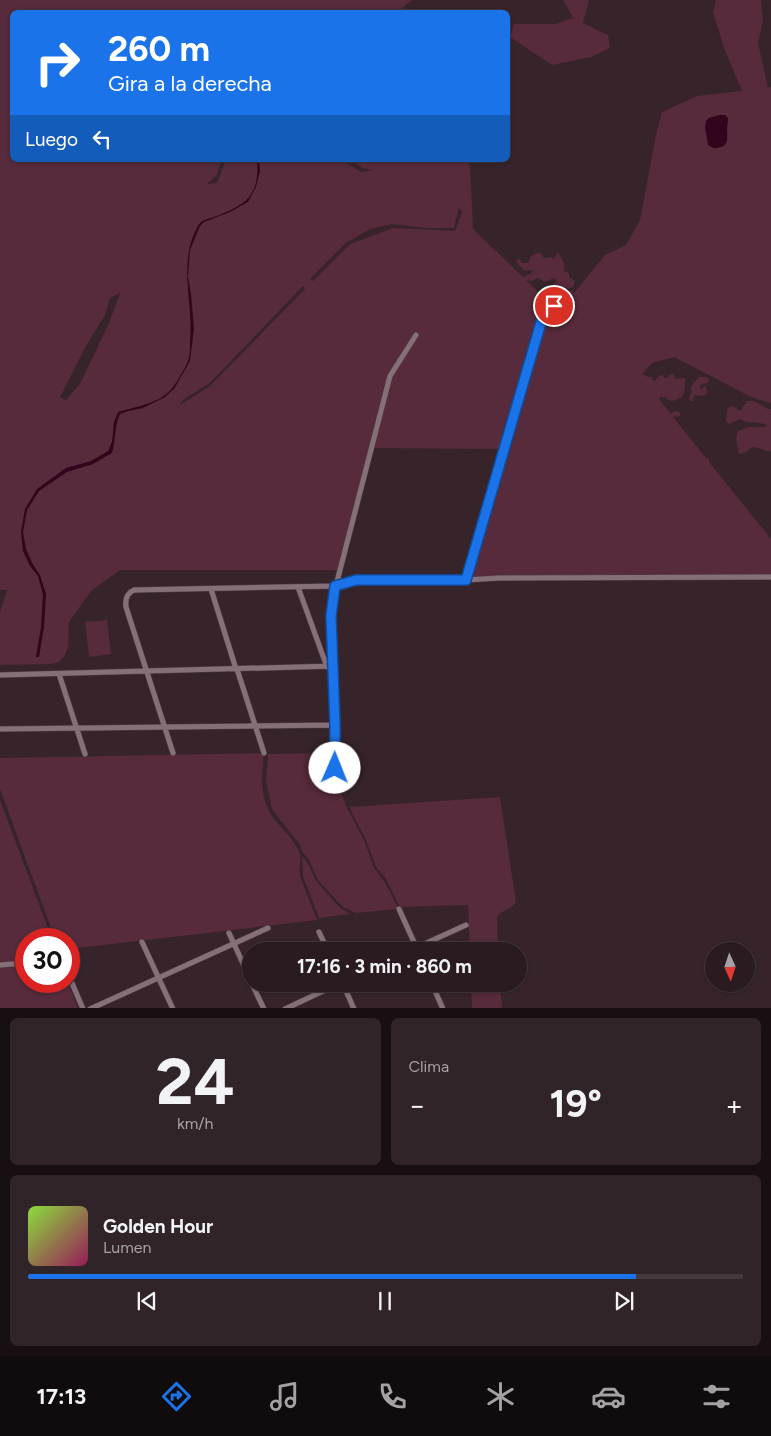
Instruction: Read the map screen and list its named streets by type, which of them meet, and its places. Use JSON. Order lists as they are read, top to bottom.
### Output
{
  "north": "bottom",
  "page": {
    "turn": ["260 m", "Gira a la derecha"],
    "then": "Luego",
    "limit": "30",
    "trip": "17:16 · 3 min · 860 m",
    "tile": [
      ["24", "km/h"],
      "Clima"
    ],
    "heat": ["−", "19°", "+"],
    "song": ["Golden Hour", "Lumen"],
    "tabs": "17:13"
  }
}
